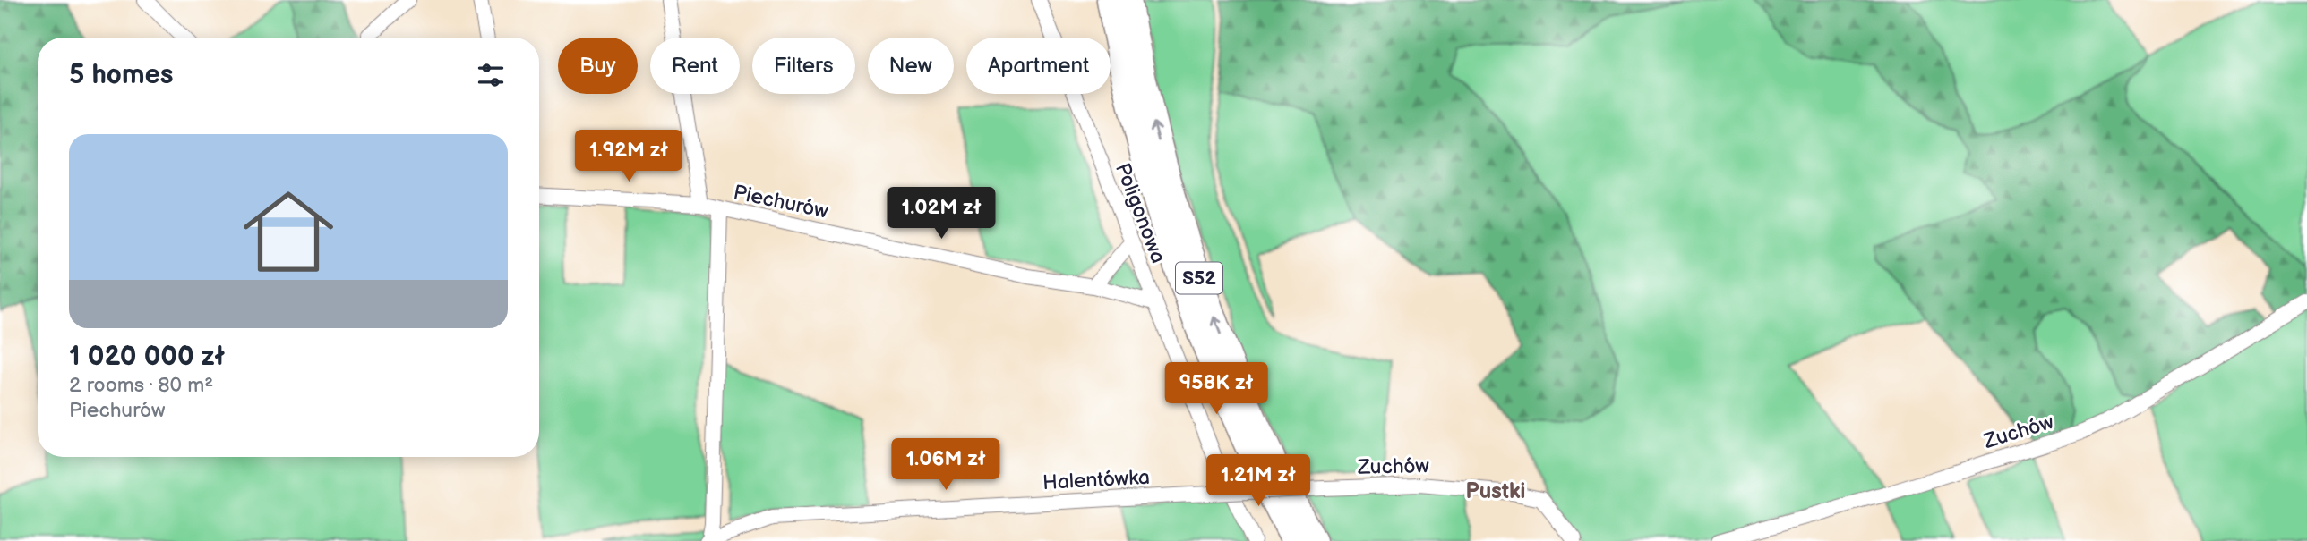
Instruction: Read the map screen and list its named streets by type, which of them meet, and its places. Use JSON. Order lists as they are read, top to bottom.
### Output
{
  "streets": {
    "highway": ["S52"],
    "street": [
      "Piechurów",
      "Poligonowa",
      "Zuchów",
      "Halentówka"
    ]
  },
  "crossings": [
    ["Piechurów", "Poligonowa"],
    ["Zuchów", "Halentówka"]
  ],
  "districts": ["Pustki"],
  "page": {
    "chip": [
      "Buy",
      "Rent",
      "Filters",
      "New",
      "Apartment"
    ],
    "heading": "5 homes",
    "list": [
      {
        "name": "1 020 000 zł",
        "note": "2 rooms · 80 m² · Piechurów"
      }
    ],
    "price": [
      "1.92M zł",
      "1.02M zł",
      "958K zł",
      "1.06M zł",
      "1.21M zł"
    ]
  }
}
